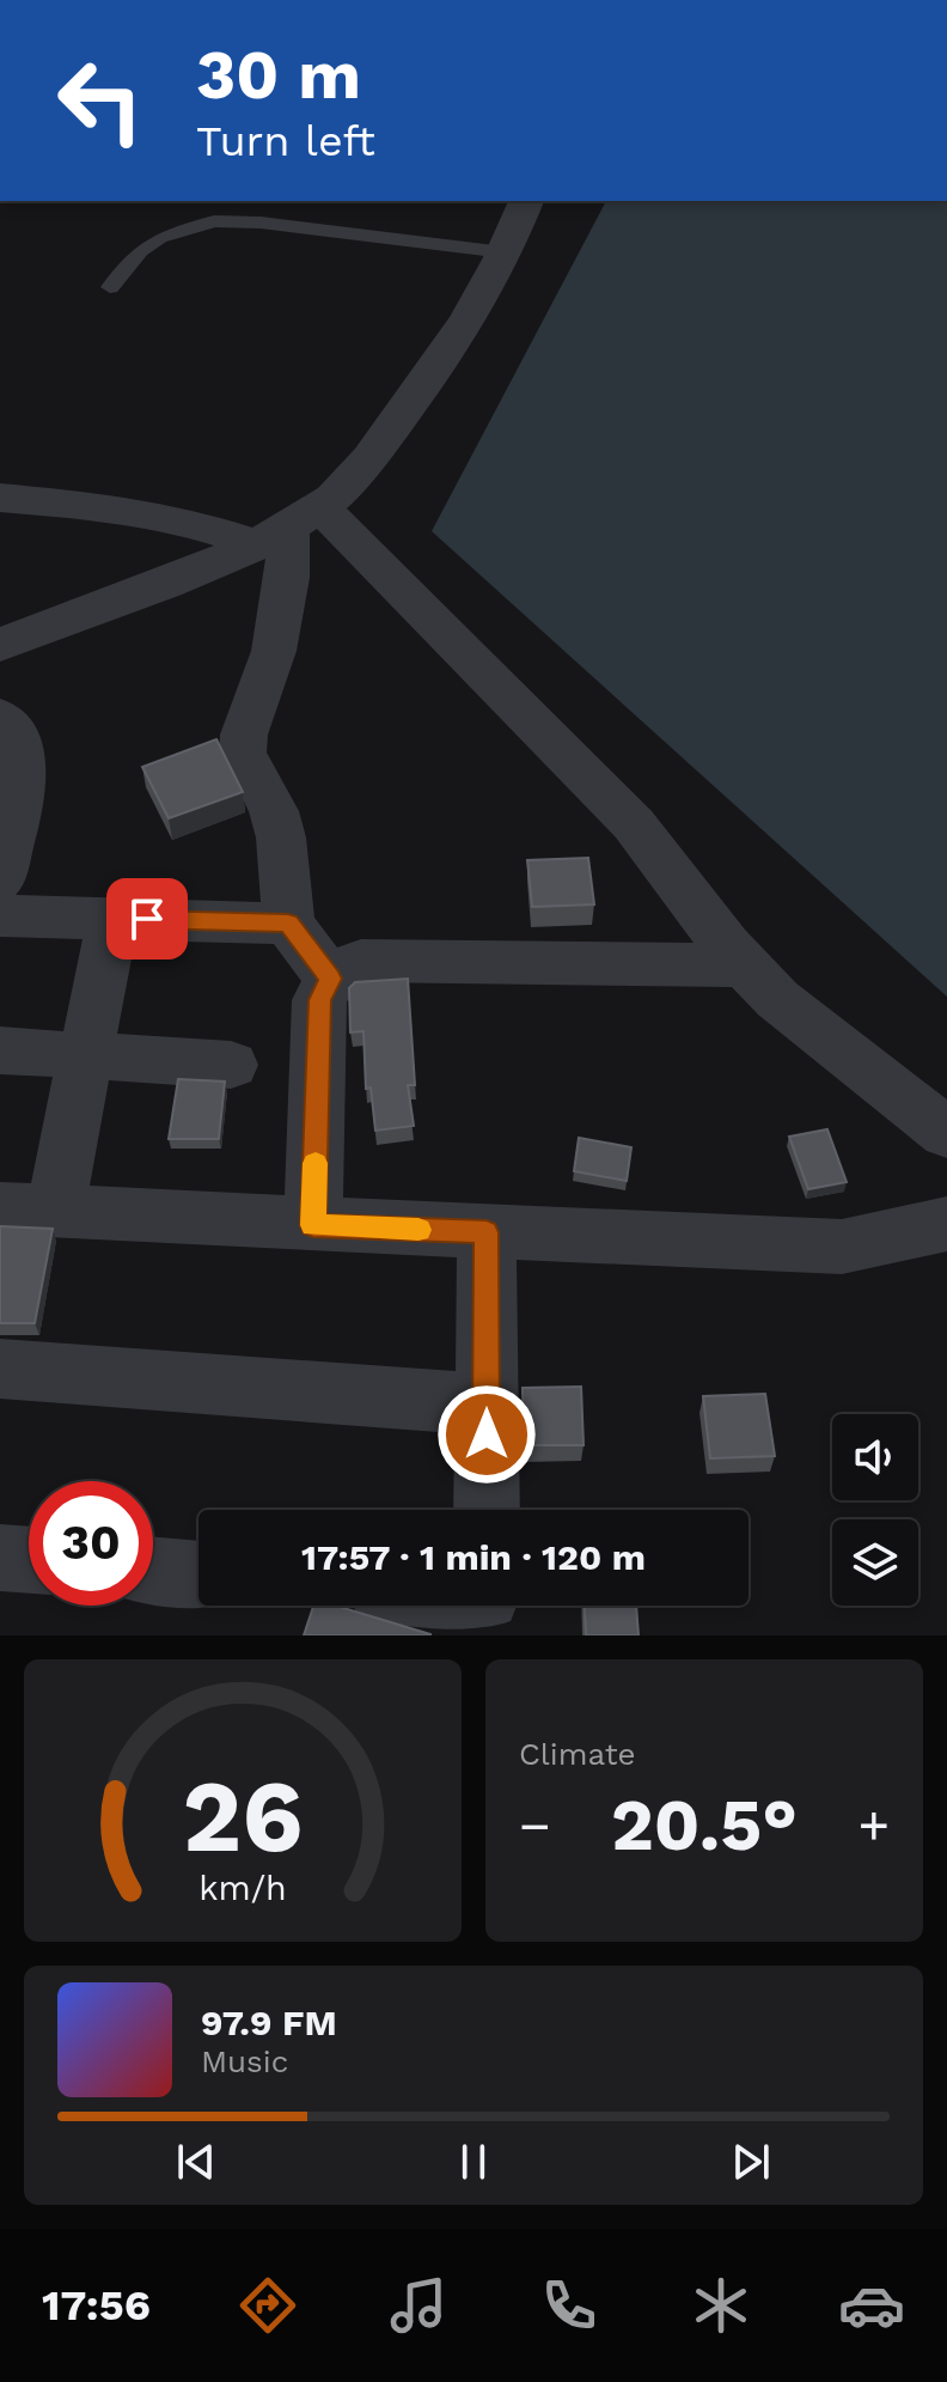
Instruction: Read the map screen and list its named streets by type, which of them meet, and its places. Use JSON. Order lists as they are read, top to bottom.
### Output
{
  "page": {
    "turn": ["30 m", "Turn left"],
    "limit": "30",
    "trip": "17:57 · 1 min · 120 m",
    "tile": "Climate",
    "heat": ["−", "20.5°", "+"],
    "song": ["97.9 FM", "Music"],
    "tabs": "17:56",
    "gauge": ["26", "km/h"]
  }
}
